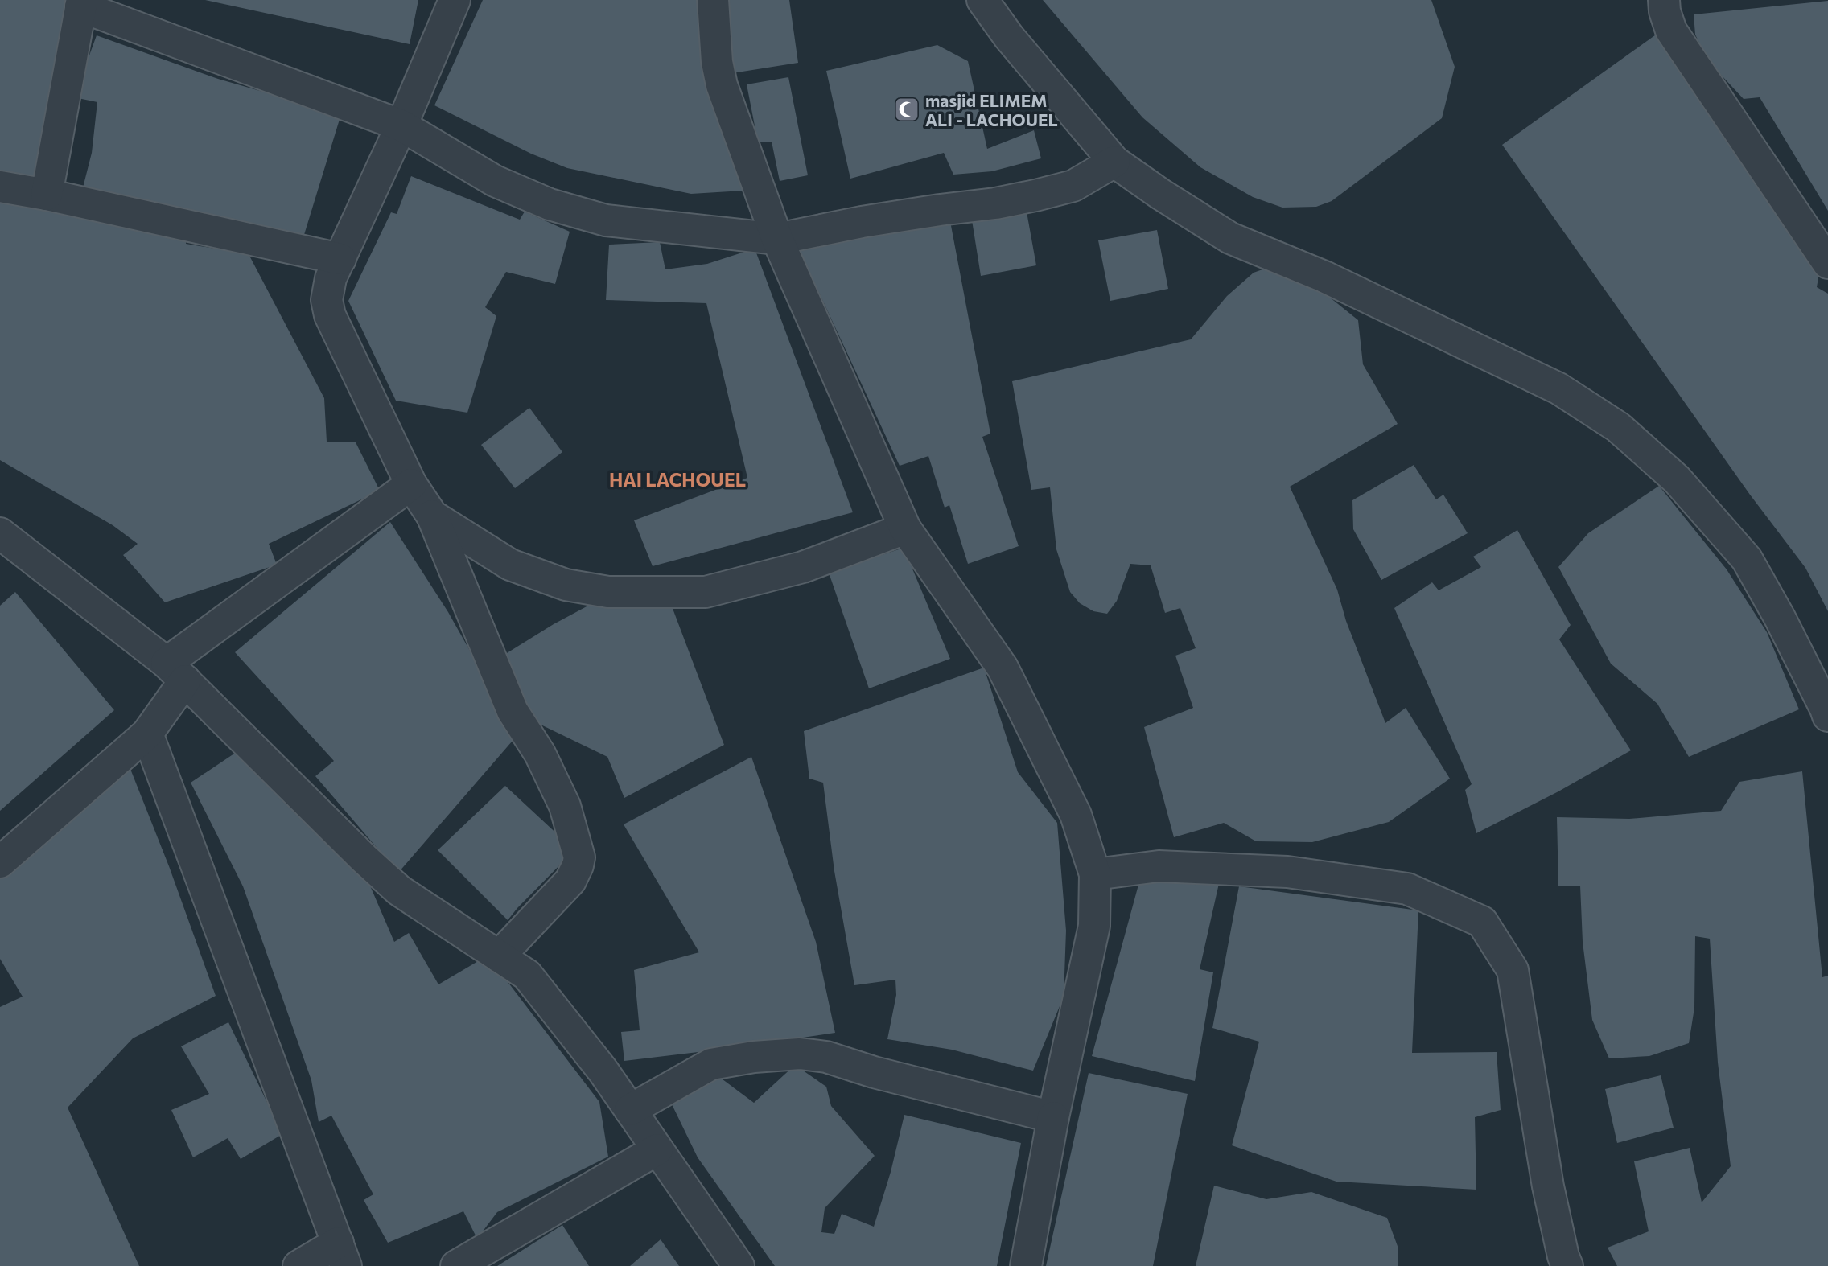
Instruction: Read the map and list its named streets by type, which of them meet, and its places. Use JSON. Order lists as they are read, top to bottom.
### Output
{
  "districts": ["HAI LACHOUEL"],
  "places": {
    "mosque": ["masjid ELIMEM ALI - LACHOUEL"]
  }
}
